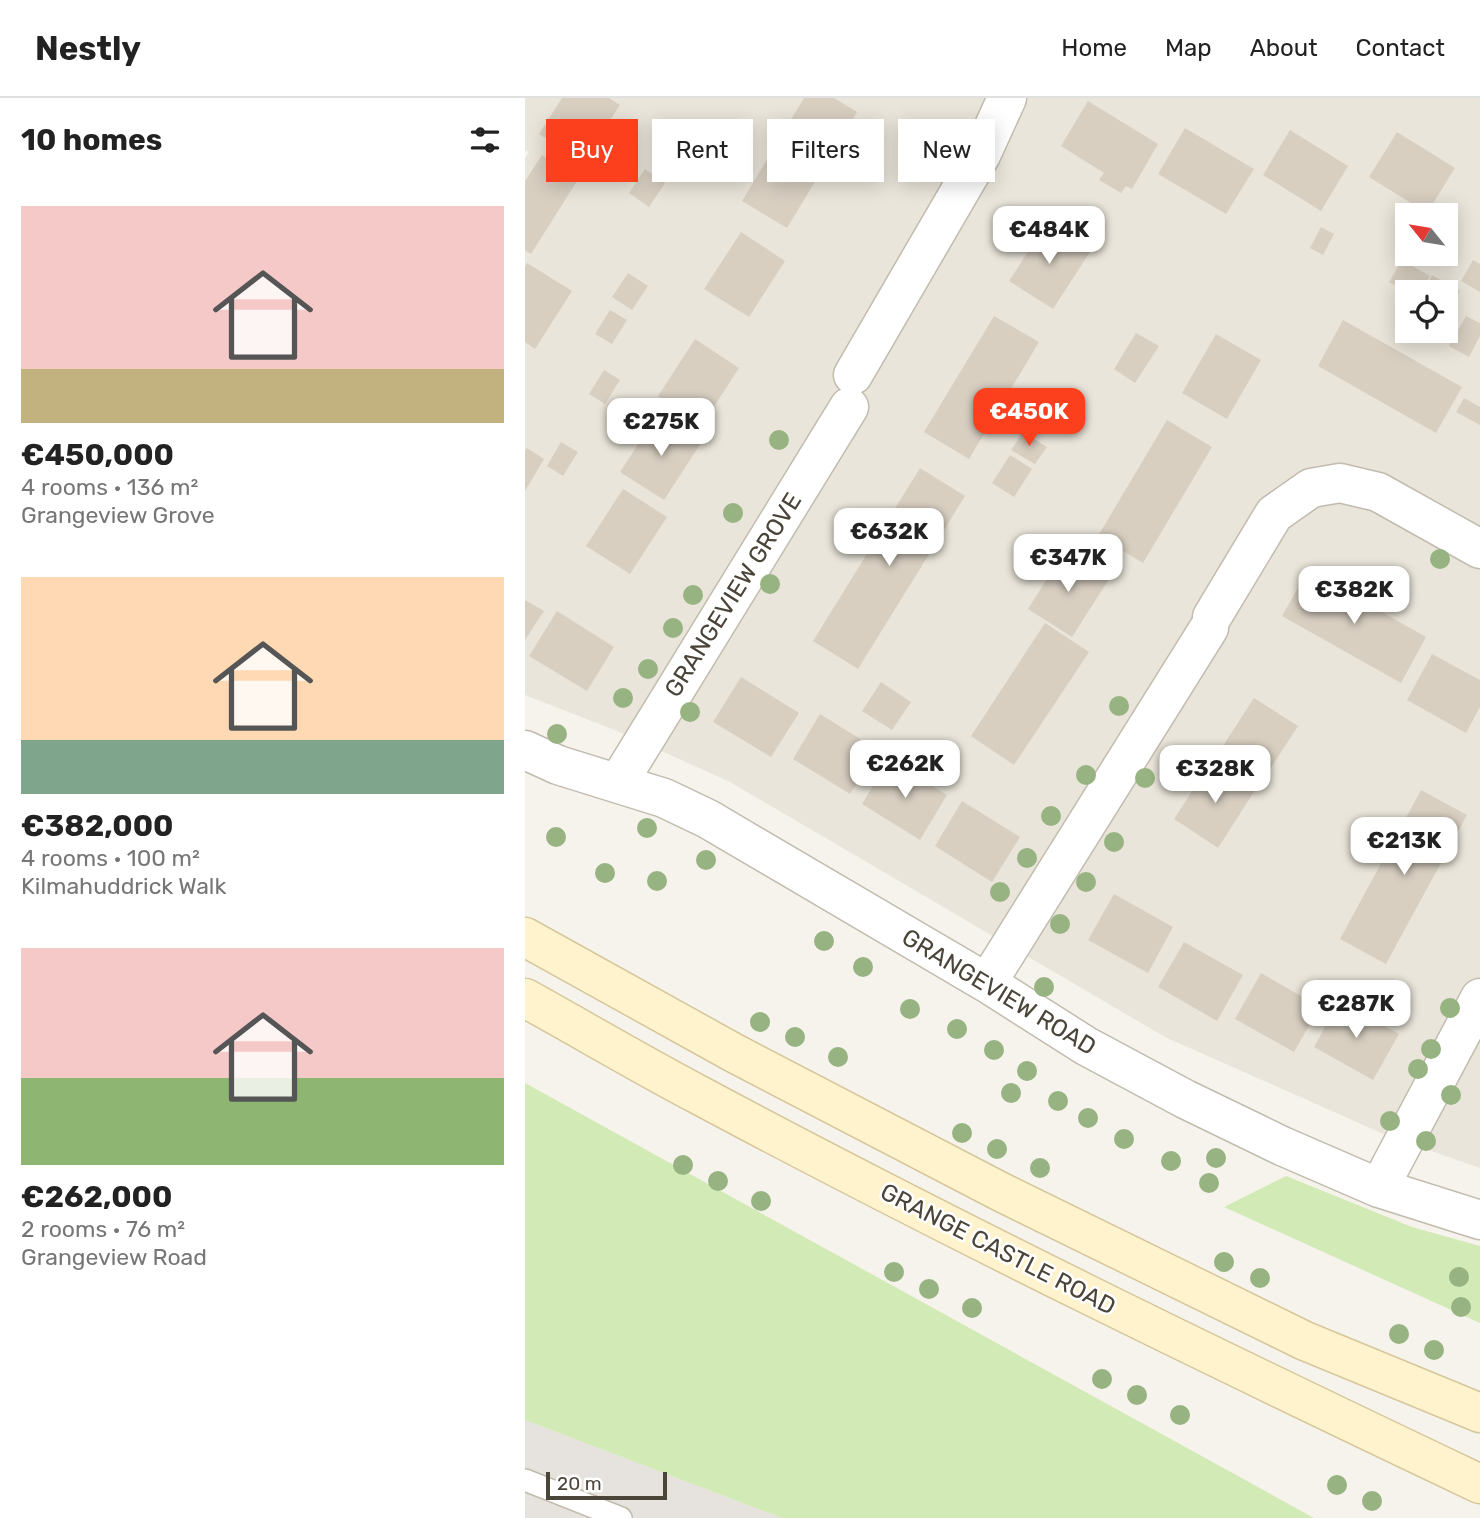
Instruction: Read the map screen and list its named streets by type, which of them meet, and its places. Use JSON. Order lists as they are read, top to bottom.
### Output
{
  "streets": {
    "main road": ["GRANGE CASTLE ROAD"],
    "street": ["GRANGEVIEW GROVE", "GRANGEVIEW ROAD"]
  },
  "crossings": [
    ["GRANGEVIEW GROVE", "GRANGEVIEW ROAD"]
  ],
  "scale_bar": "20 m",
  "north": "top left",
  "page": {
    "header": "Nestly",
    "nav": [
      "Home",
      "Map",
      "About",
      "Contact"
    ],
    "heading": "10 homes",
    "chip": [
      "Buy",
      "Rent",
      "Filters",
      "New"
    ],
    "list": [
      {
        "name": "€450,000",
        "note": "4 rooms · 136 m² · Grangeview Grove"
      },
      {
        "name": "€382,000",
        "note": "4 rooms · 100 m² · Kilmahuddrick Walk"
      },
      {
        "name": "€262,000",
        "note": "2 rooms · 76 m² · Grangeview Road"
      }
    ],
    "price": [
      "€484K",
      "€450K",
      "€275K",
      "€632K",
      "€347K",
      "€382K",
      "€262K",
      "€328K",
      "€213K",
      "€287K"
    ],
    "scale": "20 m"
  }
}
